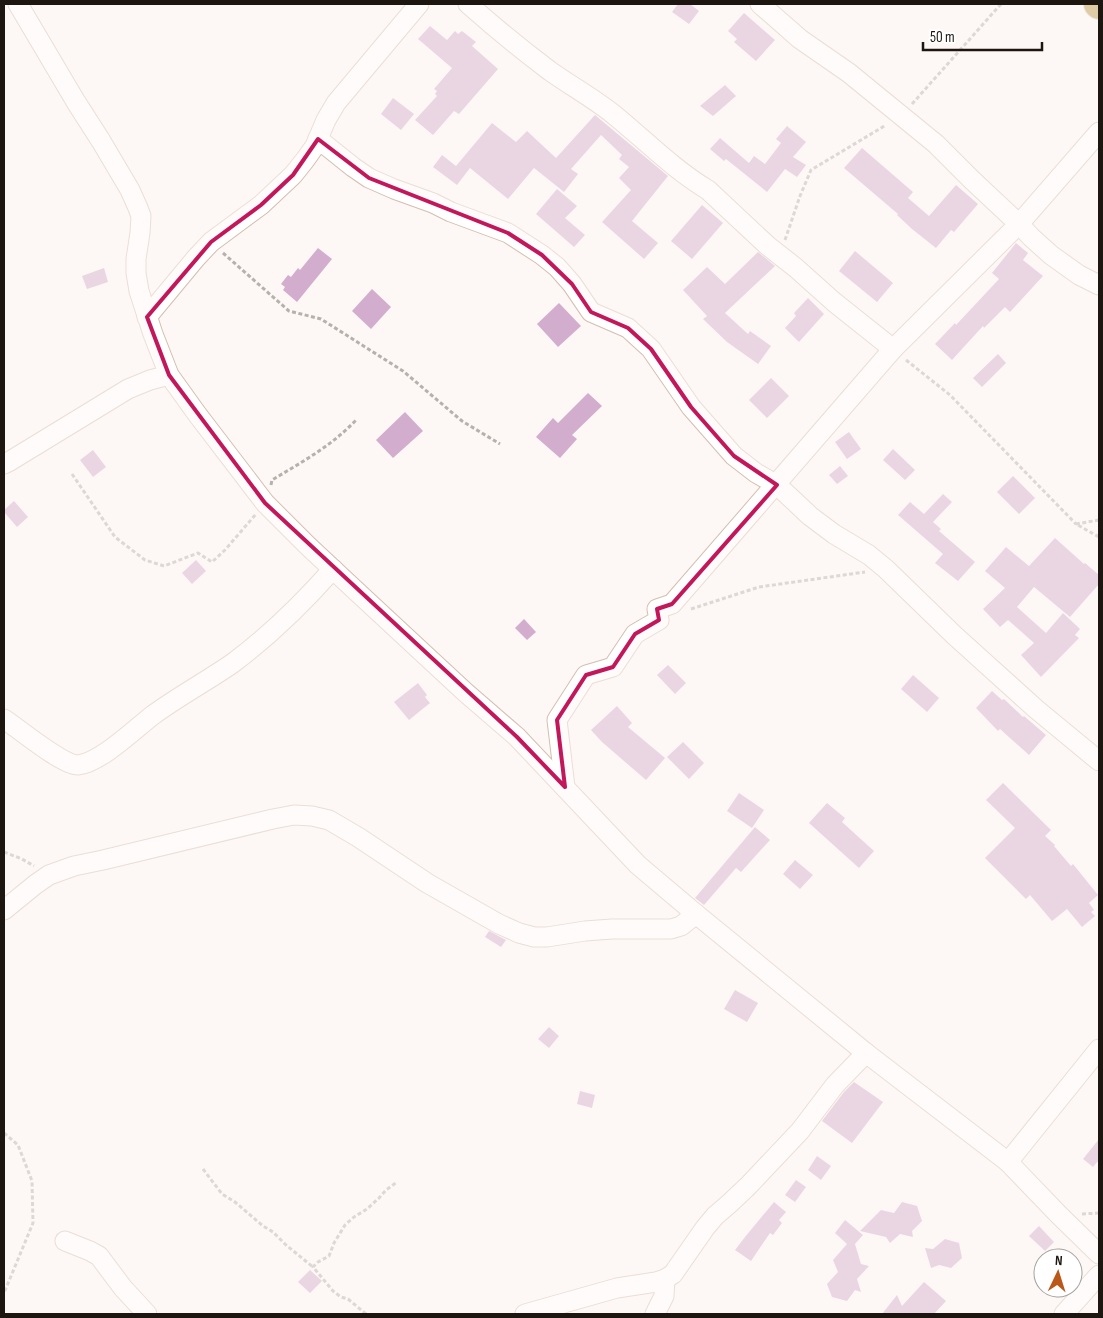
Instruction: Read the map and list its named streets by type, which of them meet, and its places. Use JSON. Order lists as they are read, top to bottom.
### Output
{
  "scale_bar": "50 m",
  "north": "top"
}
